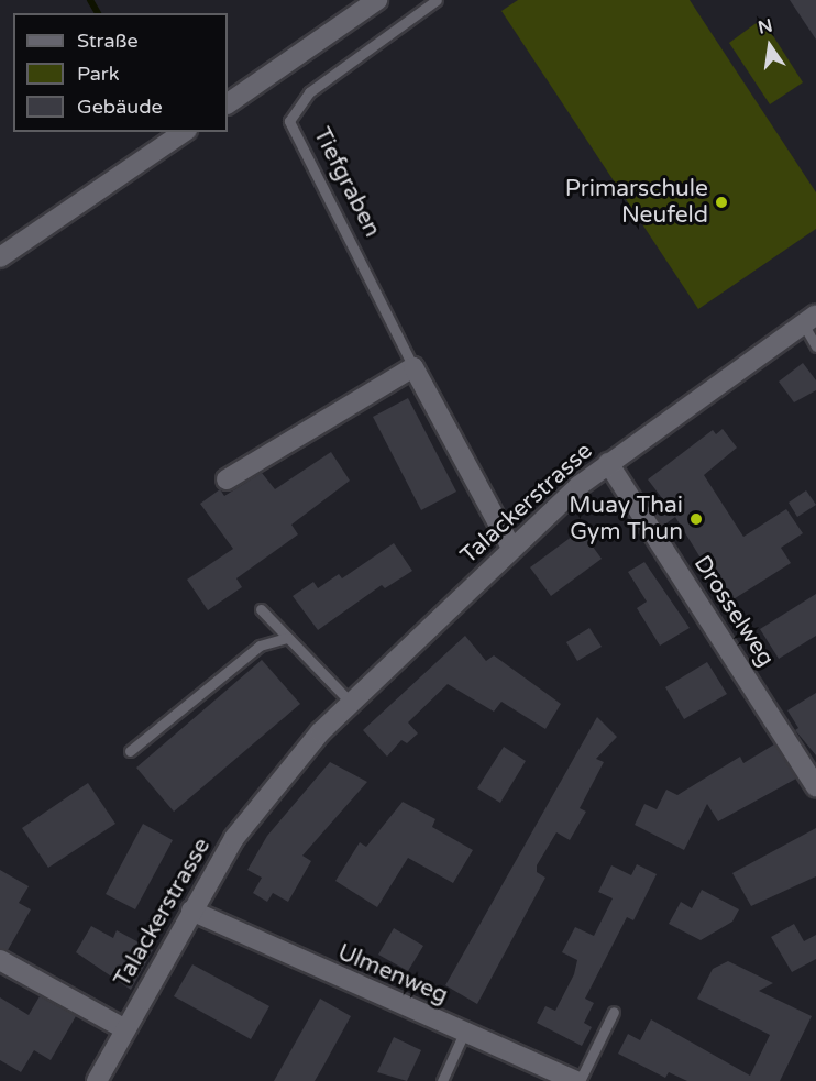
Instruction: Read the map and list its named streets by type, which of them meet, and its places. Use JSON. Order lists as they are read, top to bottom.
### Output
{
  "streets": {
    "street": [
      "Tiefgraben",
      "Talackerstrasse",
      "Drosselweg",
      "Ulmenweg"
    ]
  },
  "crossings": [
    ["Tiefgraben", "Talackerstrasse"],
    ["Talackerstrasse", "Drosselweg"],
    ["Talackerstrasse", "Ulmenweg"]
  ],
  "places": ["Primarschule Neufeld", "Muay Thai Gym Thun"],
  "legend": ["Straße", "Park", "Gebäude"],
  "north": "top"
}
